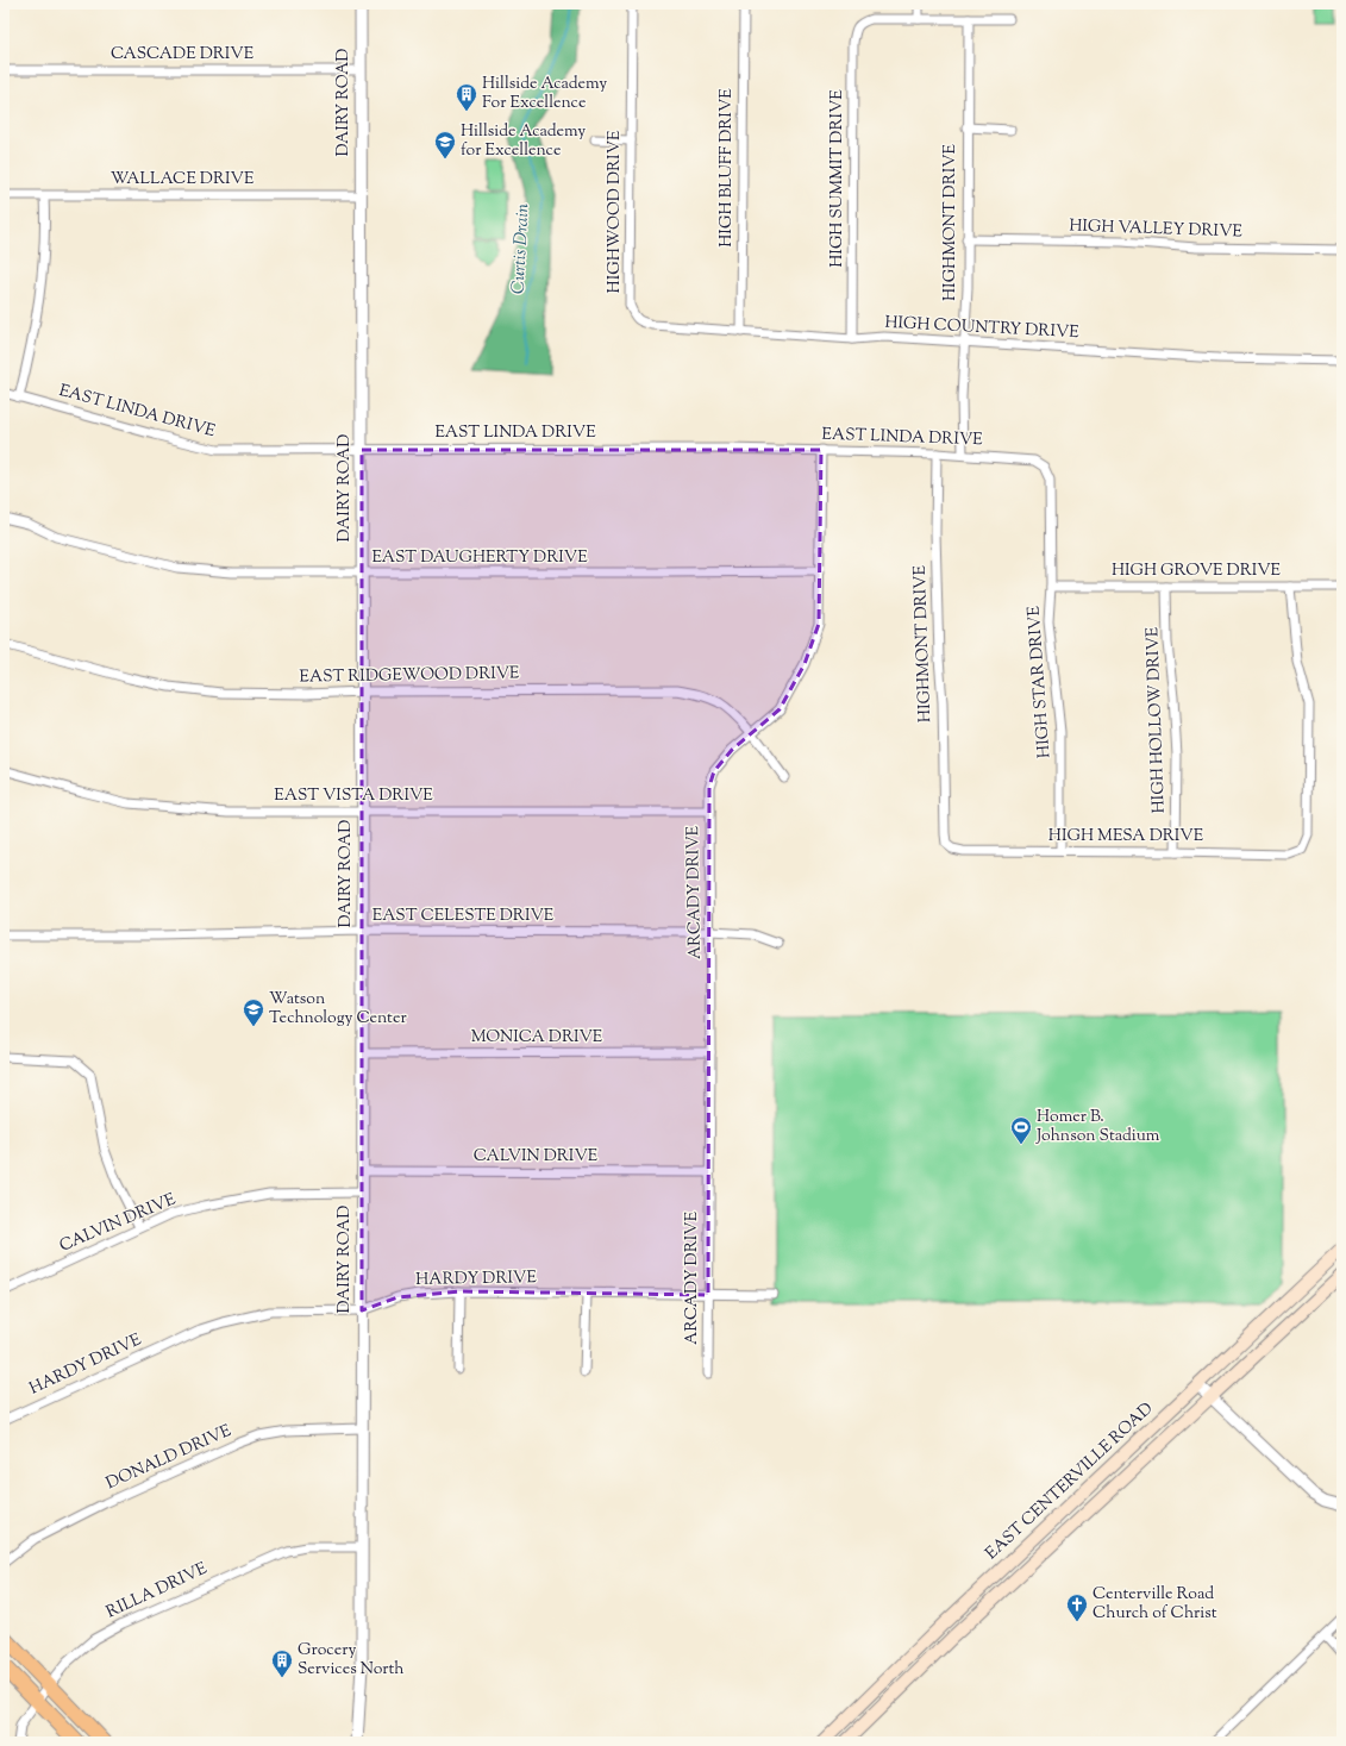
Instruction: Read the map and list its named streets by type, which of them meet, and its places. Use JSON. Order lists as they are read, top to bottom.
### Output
{
  "streets": {
    "main road": ["EAST CENTERVILLE ROAD"],
    "street": [
      "CASCADE DRIVE",
      "DAIRY ROAD",
      "HIGH BLUFF DRIVE",
      "HIGH SUMMIT DRIVE",
      "WALLACE DRIVE",
      "HIGHWOOD DRIVE",
      "HIGHMONT DRIVE",
      "HIGH VALLEY DRIVE",
      "HIGH COUNTRY DRIVE",
      "EAST LINDA DRIVE",
      "EAST DAUGHERTY DRIVE",
      "HIGH GROVE DRIVE",
      "EAST RIDGEWOOD DRIVE",
      "HIGH STAR DRIVE",
      "HIGH HOLLOW DRIVE",
      "EAST VISTA DRIVE",
      "HIGH MESA DRIVE",
      "ARCADY DRIVE",
      "EAST CELESTE DRIVE",
      "MONICA DRIVE",
      "CALVIN DRIVE",
      "HARDY DRIVE",
      "DONALD DRIVE",
      "RILLA DRIVE"
    ]
  },
  "crossings": [
    ["CASCADE DRIVE", "DAIRY ROAD"],
    ["DAIRY ROAD", "WALLACE DRIVE"],
    ["DAIRY ROAD", "EAST LINDA DRIVE"],
    ["DAIRY ROAD", "EAST DAUGHERTY DRIVE"],
    ["DAIRY ROAD", "EAST RIDGEWOOD DRIVE"],
    ["DAIRY ROAD", "EAST VISTA DRIVE"],
    ["DAIRY ROAD", "EAST CELESTE DRIVE"],
    ["DAIRY ROAD", "MONICA DRIVE"],
    ["DAIRY ROAD", "CALVIN DRIVE"],
    ["DAIRY ROAD", "HARDY DRIVE"],
    ["DAIRY ROAD", "DONALD DRIVE"],
    ["DAIRY ROAD", "RILLA DRIVE"],
    ["HIGH BLUFF DRIVE", "HIGH COUNTRY DRIVE"],
    ["HIGH SUMMIT DRIVE", "HIGH COUNTRY DRIVE"],
    ["HIGHWOOD DRIVE", "HIGH COUNTRY DRIVE"],
    ["HIGHMONT DRIVE", "HIGH VALLEY DRIVE"],
    ["HIGHMONT DRIVE", "HIGH COUNTRY DRIVE"],
    ["HIGHMONT DRIVE", "EAST LINDA DRIVE"],
    ["HIGHMONT DRIVE", "HIGH MESA DRIVE"],
    ["EAST LINDA DRIVE", "HIGH STAR DRIVE"],
    ["EAST LINDA DRIVE", "ARCADY DRIVE"],
    ["EAST DAUGHERTY DRIVE", "ARCADY DRIVE"],
    ["HIGH GROVE DRIVE", "HIGH STAR DRIVE"],
    ["HIGH GROVE DRIVE", "HIGH HOLLOW DRIVE"],
    ["HIGH GROVE DRIVE", "HIGH MESA DRIVE"],
    ["EAST RIDGEWOOD DRIVE", "ARCADY DRIVE"],
    ["HIGH STAR DRIVE", "HIGH MESA DRIVE"],
    ["HIGH HOLLOW DRIVE", "HIGH MESA DRIVE"],
    ["EAST VISTA DRIVE", "ARCADY DRIVE"],
    ["ARCADY DRIVE", "EAST CELESTE DRIVE"],
    ["ARCADY DRIVE", "MONICA DRIVE"],
    ["ARCADY DRIVE", "CALVIN DRIVE"],
    ["ARCADY DRIVE", "HARDY DRIVE"]
  ],
  "water": ["Curtis Drain"],
  "places": {
    "building": ["Hillside Academy For Excellence", "Grocery Services North"],
    "school or university": ["Hillside Academy for Excellence", "Watson Technology Center"],
    "sports": ["Homer B. Johnson Stadium"],
    "church": ["Centerville Road Church of Christ"]
  }
}
